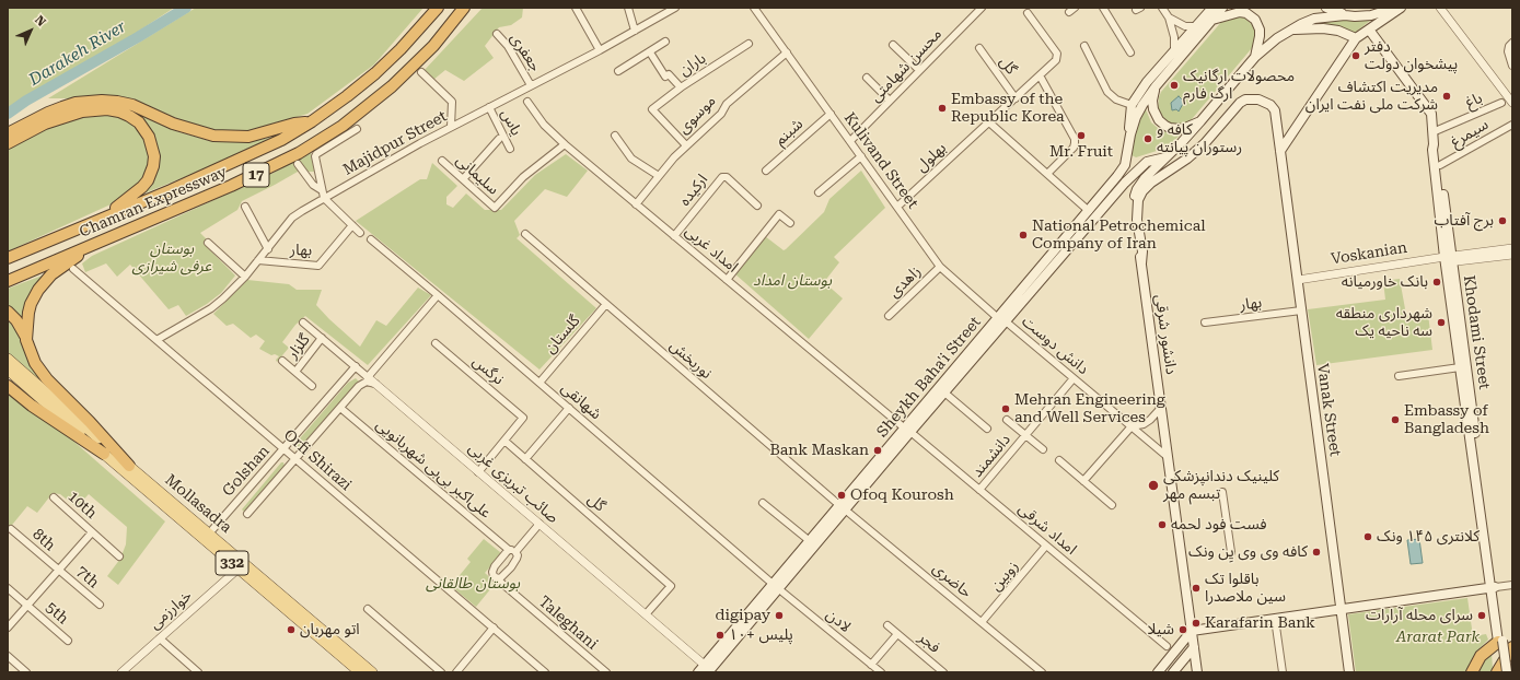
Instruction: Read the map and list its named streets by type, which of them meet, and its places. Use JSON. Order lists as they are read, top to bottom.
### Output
{
  "streets": {
    "highway": ["17", "Chamran Expressway"],
    "main road": [
      "Khodami Street",
      "دانشور شرقی",
      "Sheykh Baha'i Street",
      "Vanak Street",
      "Mollasadra",
      "332"
    ],
    "street": [
      "جعفری",
      "باران",
      "محسن شهامتی",
      "گل",
      "باغ",
      "موسوی",
      "یاس",
      "شبنم",
      "سیمرغ",
      "Majidpur Street",
      "بهلول",
      "Kulivand Street",
      "سلیمانی",
      "ارکیده",
      "امداد غربی",
      "بهار",
      "Voskanian",
      "زاهدی",
      "گلستان",
      "دانش دوست",
      "گلزار",
      "نوربخش",
      "نرگس",
      "شهانقی",
      "دانشمند",
      "Orfi Shirazi",
      "علی‌اکبر بی‌بی شهربانویی",
      "Golshan",
      "صائب تبریزی غربی",
      "10th",
      "امداد شرقی",
      "8th",
      "زوبین",
      "7th",
      "حاضری",
      "خوارزمی",
      "5th",
      "لادن",
      "Taleghani",
      "فجر"
    ]
  },
  "crossings": [
    ["جعفری", "Majidpur Street"],
    ["باران", "موسوی"],
    ["محسن شهامتی", "Kulivand Street"],
    ["گل", "بهلول"],
    ["گل", "نرگس"],
    ["گل", "صائب تبریزی غربی"],
    ["موسوی", "Kulivand Street"],
    ["موسوی", "امداد غربی"],
    ["یاس", "Majidpur Street"],
    ["شبنم", "Kulivand Street"],
    ["Majidpur Street", "بهار"],
    ["Majidpur Street", "Orfi Shirazi"],
    ["بهلول", "Kulivand Street"],
    ["Kulivand Street", "زاهدی"],
    ["Kulivand Street", "دانش دوست"],
    ["Kulivand Street", "Sheykh Baha'i Street"],
    ["سلیمانی", "امداد غربی"],
    ["ارکیده", "امداد غربی"],
    ["امداد غربی", "Sheykh Baha'i Street"],
    ["امداد غربی", "امداد شرقی"],
    ["بهار", "Vanak Street"],
    ["Voskanian", "Khodami Street"],
    ["Voskanian", "Vanak Street"],
    ["گلستان", "نوربخش"],
    ["گلستان", "شهانقی"],
    ["دانشور شرقی", "دانش دوست"],
    ["دانشور شرقی", "Sheykh Baha'i Street"],
    ["دانشور شرقی", "Vanak Street"],
    ["دانش دوست", "Sheykh Baha'i Street"],
    ["دانش دوست", "دانشمند"],
    ["گلزار", "صائب تبریزی غربی"],
    ["نوربخش", "Sheykh Baha'i Street"],
    ["نوربخش", "حاضری"],
    ["Sheykh Baha'i Street", "شهانقی"],
    ["Sheykh Baha'i Street", "صائب تبریزی غربی"],
    ["Sheykh Baha'i Street", "امداد شرقی"],
    ["Sheykh Baha'i Street", "حاضری"],
    ["Sheykh Baha'i Street", "لادن"],
    ["شهانقی", "لادن"],
    ["دانشمند", "امداد شرقی"],
    ["Orfi Shirazi", "Golshan"],
    ["علی‌اکبر بی‌بی شهربانویی", "Golshan"],
    ["Golshan", "صائب تبریزی غربی"],
    ["Golshan", "Mollasadra"],
    ["Mollasadra", "332"],
    ["Mollasadra", "خوارزمی"],
    ["امداد شرقی", "زوبین"],
    ["8th", "7th"],
    ["زوبین", "حاضری"],
    ["لادن", "فجر"]
  ],
  "water": ["Darakeh River"],
  "parks": [
    "بوستان عرفی شیرازی",
    "بوستان امداد",
    "بوستان طالقانی",
    "Ararat Park"
  ],
  "places": [
    "دفتر پیشخوان دولت",
    "محصولات ارگانیک ارگ فارم",
    "مدیریت اکتشاف شرکت ملی نفت ایران",
    "Embassy of the Republic Korea",
    "Mr. Fruit",
    "کافه و رستوران پیانته",
    "برج آفتاب",
    "National Petrochemical Company of Iran",
    "بانک خاورمیانه",
    "شهرداری منطقه سه ناحیه یک",
    "Mehran Engineering and Well Services",
    "Embassy of Bangladesh",
    "Bank Maskan",
    "کلینیک دندانپزشکی تبسم مهر",
    "Ofoq Kourosh",
    "فست فود لحمه",
    "کلانتری ۱۴۵ ونک",
    "کافه وی‌ وی‌ یِن ونک",
    "باقلوا تک سین ملاصدرا",
    "digipay",
    "سرای محله آرارات",
    "Karafarin Bank",
    "اتو مهربان",
    "شیلا",
    "پلیس +۱۰"
  ],
  "north": "top right"
}
